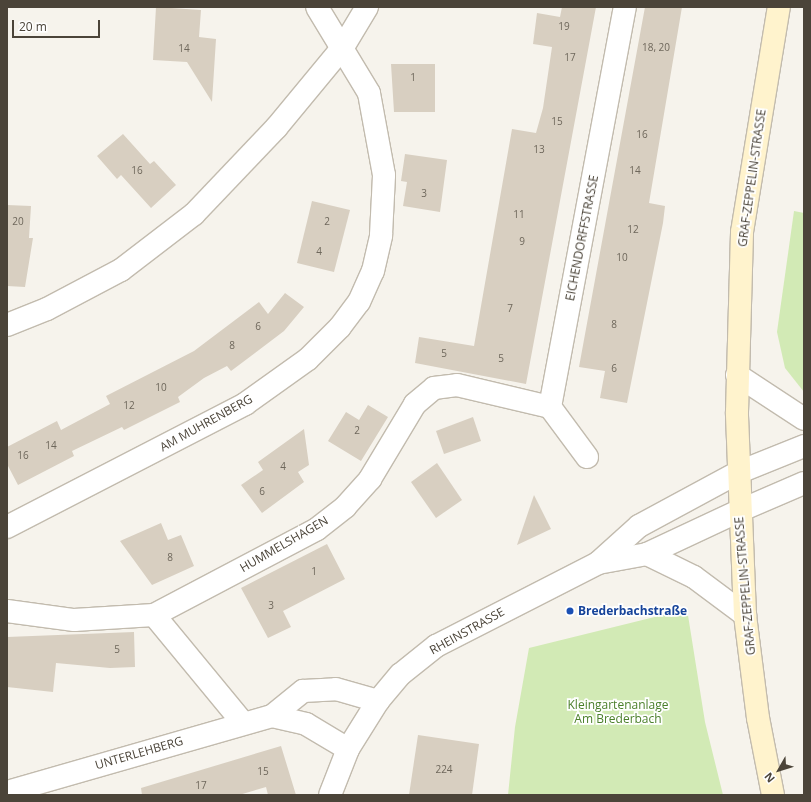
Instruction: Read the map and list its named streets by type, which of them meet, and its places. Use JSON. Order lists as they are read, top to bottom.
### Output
{
  "streets": {
    "main road": ["GRAF-ZEPPELIN-STRASSE"],
    "street": [
      "EICHENDORFFSTRASSE",
      "AM MUHRENBERG",
      "HUMMELSHAGEN",
      "RHEINSTRASSE",
      "UNTERLEHBERG"
    ]
  },
  "crossings": [
    ["GRAF-ZEPPELIN-STRASSE", "RHEINSTRASSE"],
    ["EICHENDORFFSTRASSE", "HUMMELSHAGEN"],
    ["RHEINSTRASSE", "UNTERLEHBERG"]
  ],
  "parks": ["Kleingartenanlage Am Brederbach"],
  "places": ["Brederbachstraße"],
  "house_numbers": [
    "19",
    "18, 20",
    "14",
    "17",
    "1",
    "15",
    "16",
    "13",
    "16",
    "14",
    "3",
    "11",
    "20",
    "2",
    "12",
    "9",
    "4",
    "10",
    "7",
    "8",
    "6",
    "8",
    "5",
    "5",
    "6",
    "10",
    "12",
    "2",
    "14",
    "16",
    "4",
    "6",
    "8",
    "1",
    "3",
    "5",
    "224",
    "15",
    "17"
  ],
  "scale_bar": "20 m",
  "north": "bottom left"
}
